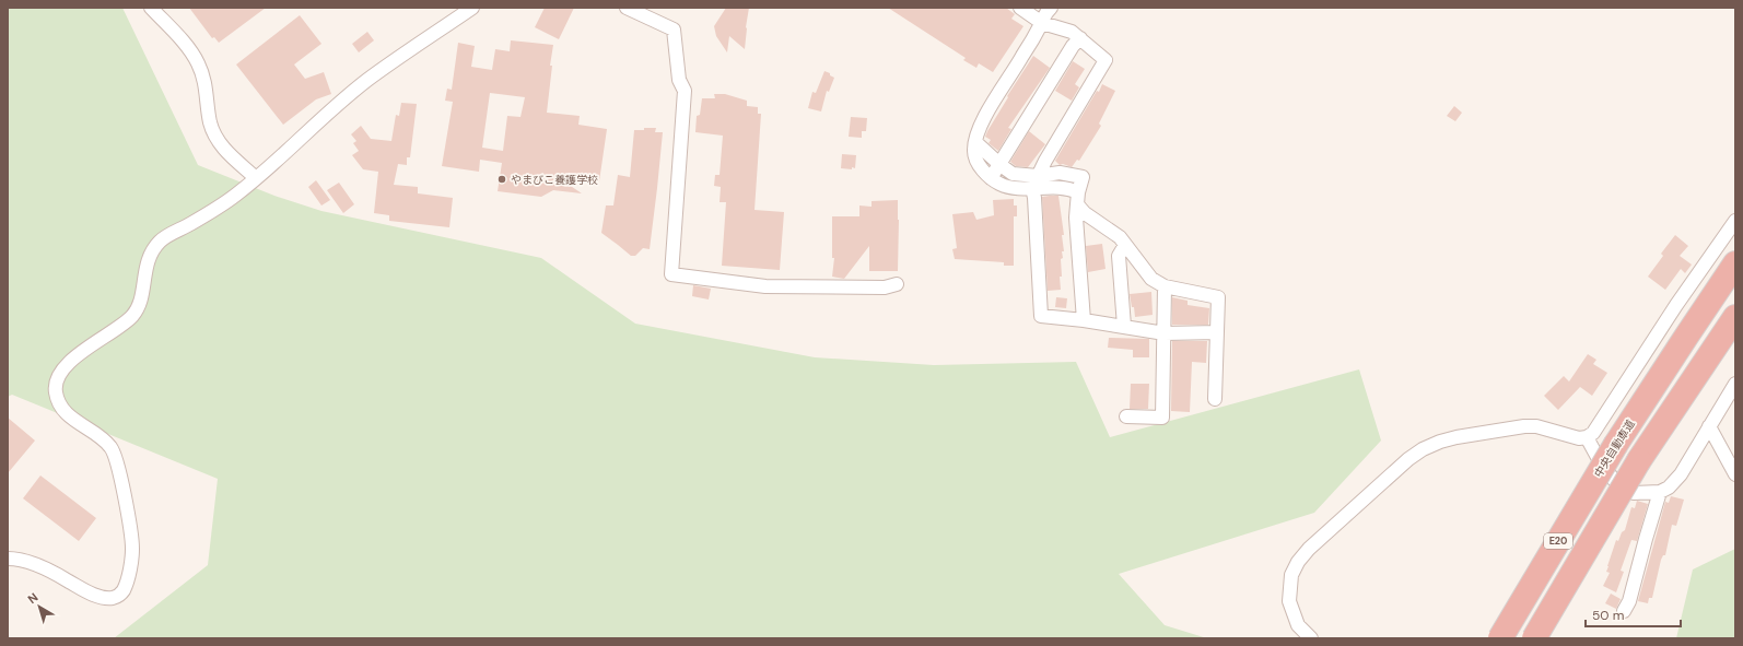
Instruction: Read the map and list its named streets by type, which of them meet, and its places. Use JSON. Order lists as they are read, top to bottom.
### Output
{
  "streets": {
    "highway": ["中央自動車道", "E20"]
  },
  "places": ["やまびこ養護学校"],
  "scale_bar": "50 m",
  "north": "top left"
}
